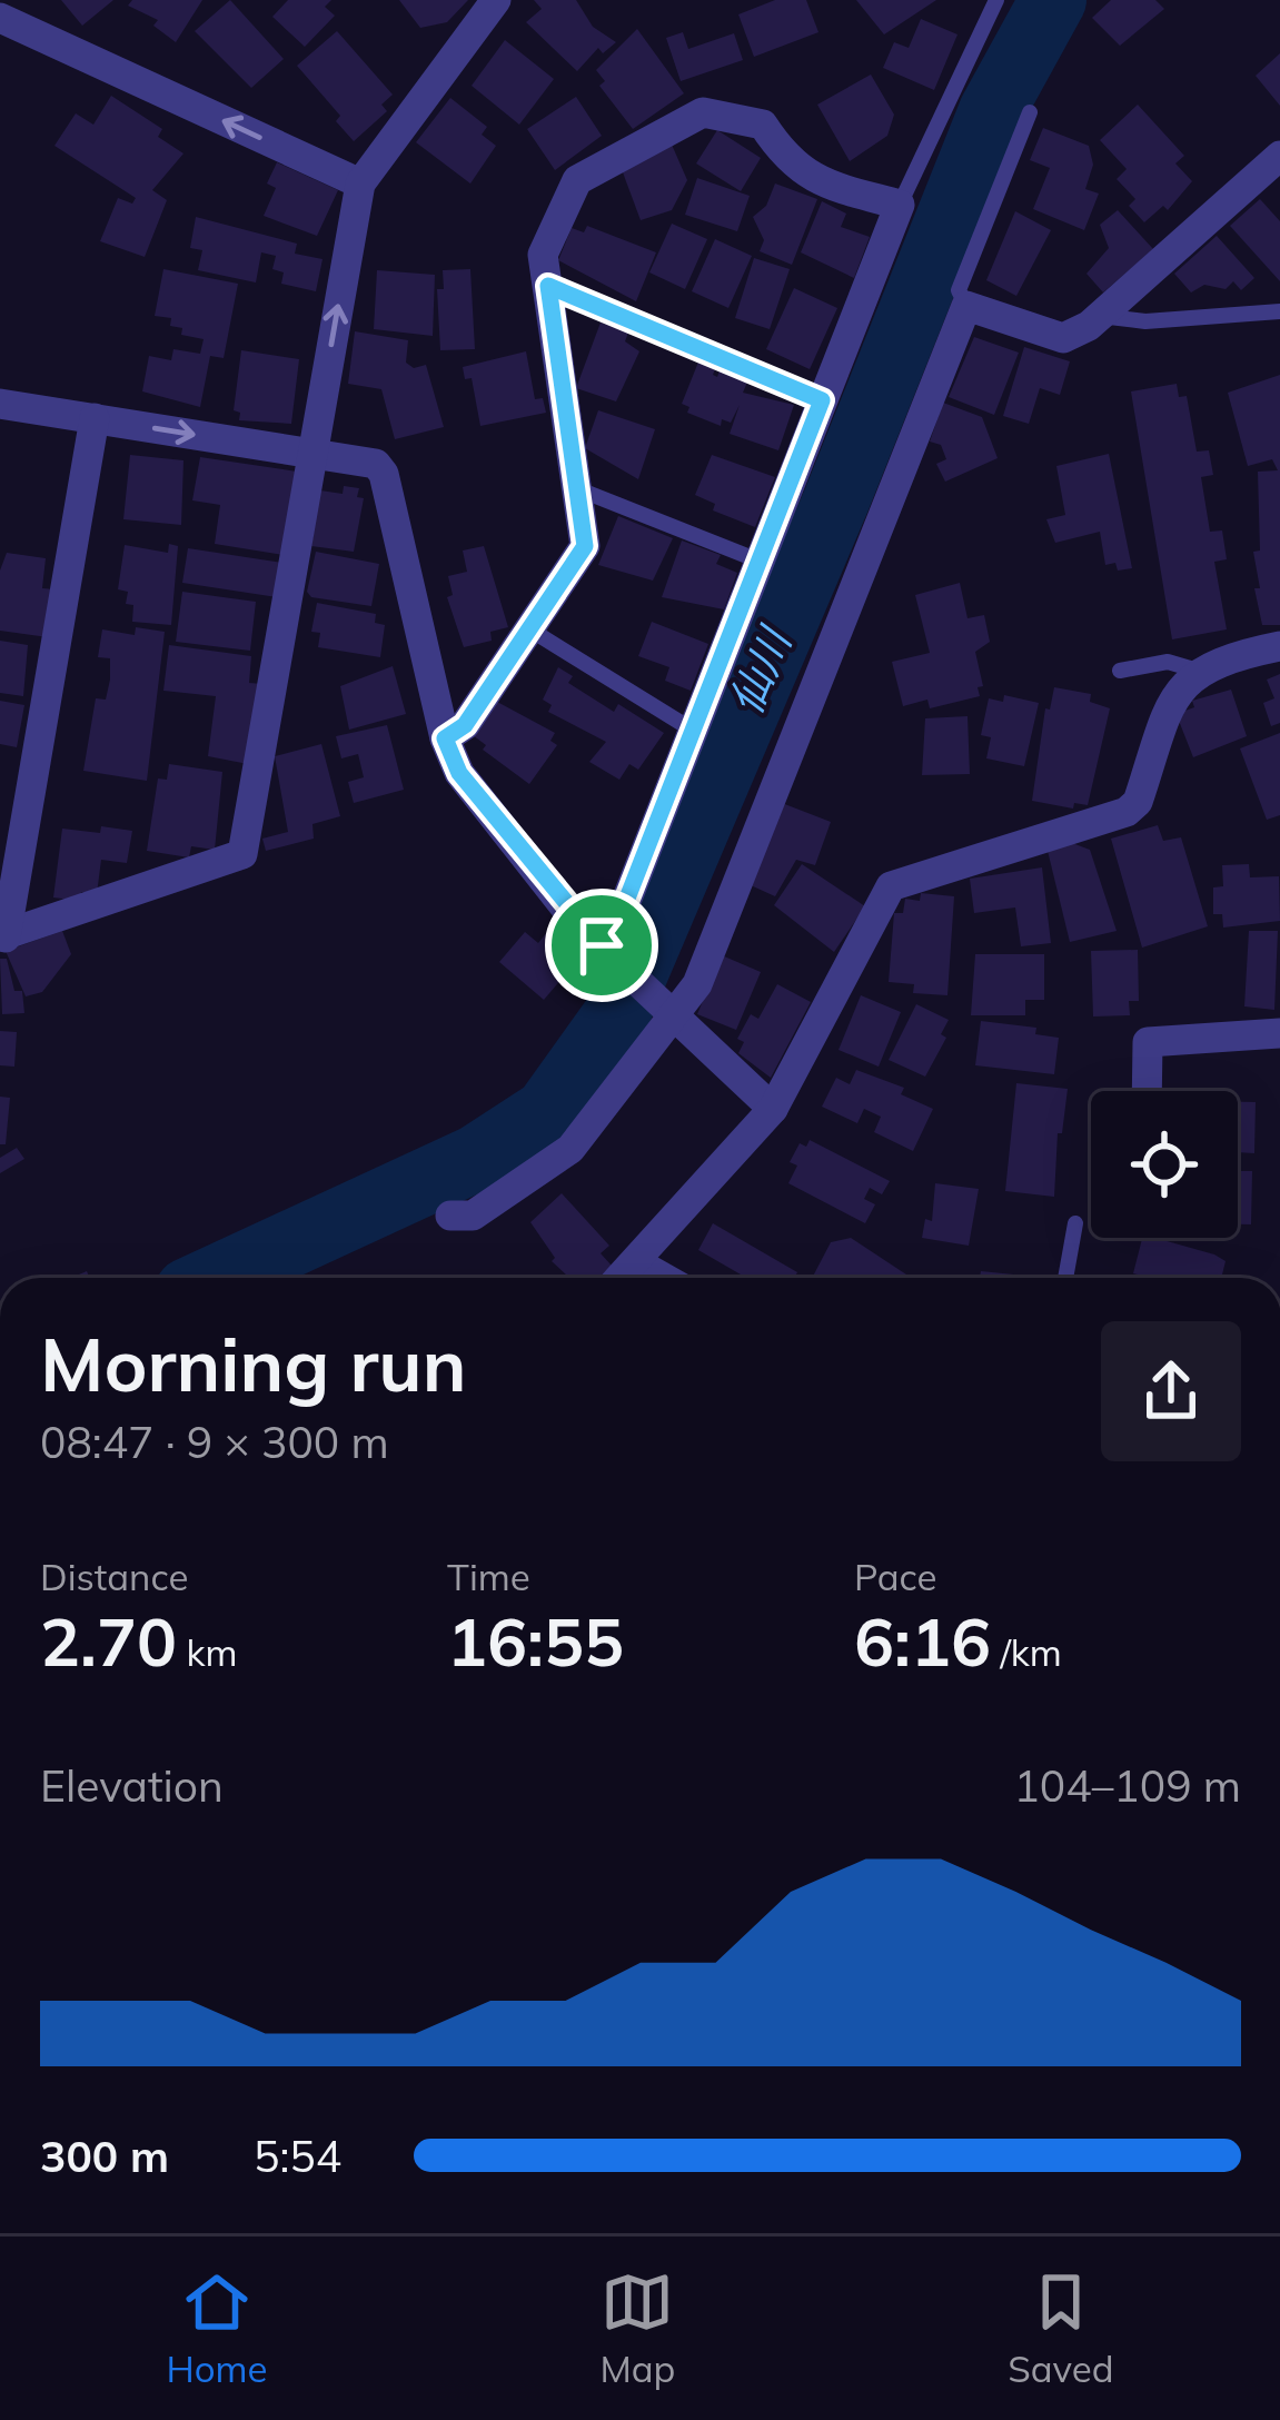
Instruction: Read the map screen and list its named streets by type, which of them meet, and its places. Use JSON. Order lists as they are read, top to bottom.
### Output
{
  "water": ["仙川"],
  "page": {
    "heading": ["Morning run", "08:47 · 9 × 300 m"],
    "stats": [
      ["Distance", "2.70 km"],
      ["Time", "16:55"],
      ["Pace", "6:16 /km"]
    ],
    "chart": ["Elevation", "104–109 m"],
    "list": [
      {
        "name": "300 m",
        "note": "5:54"
      }
    ],
    "tabs": ["Home", "Map", "Saved"]
  }
}
